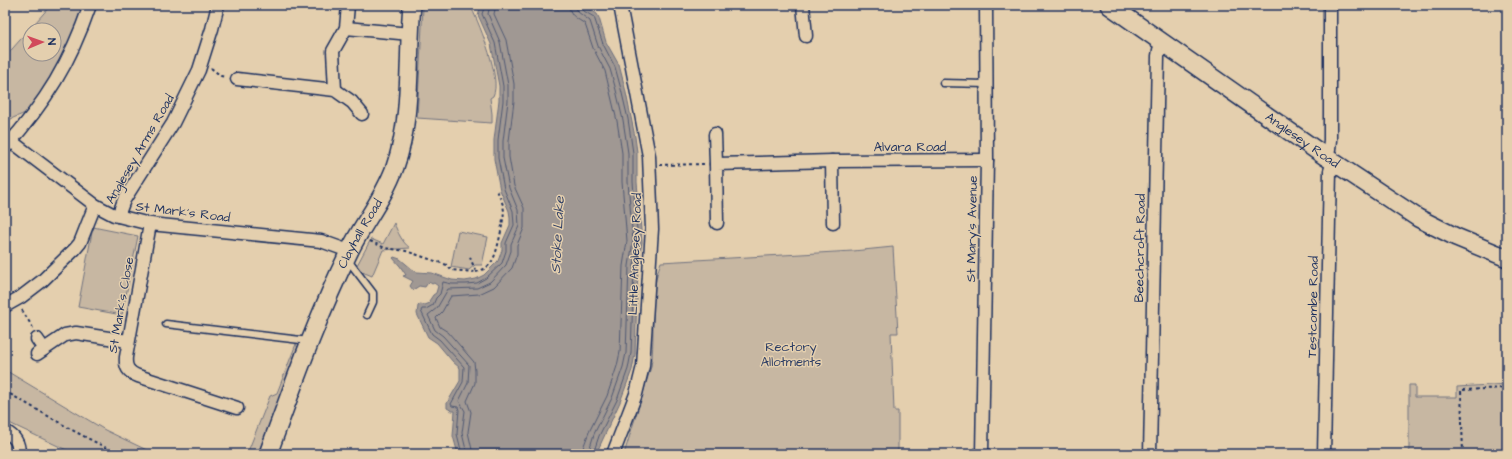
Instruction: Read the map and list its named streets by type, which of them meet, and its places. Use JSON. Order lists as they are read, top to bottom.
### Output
{
  "streets": {
    "street": [
      "Anglesey Road",
      "Alvara Road",
      "Anglesey Arms Road",
      "St Mark's Road",
      "St Mary's Avenue",
      "Clayhall Road",
      "Beechcroft Road",
      "Little Anglesey Road",
      "St Mark's Close",
      "Testcombe Road"
    ]
  },
  "crossings": [
    ["Anglesey Road", "Beechcroft Road"],
    ["Anglesey Road", "Testcombe Road"],
    ["Alvara Road", "St Mary's Avenue"],
    ["Anglesey Arms Road", "St Mark's Road"],
    ["St Mark's Road", "Clayhall Road"],
    ["St Mark's Road", "St Mark's Close"]
  ],
  "water": ["Stoke Lake"],
  "parks": ["Rectory Allotments"],
  "north": "right"
}
